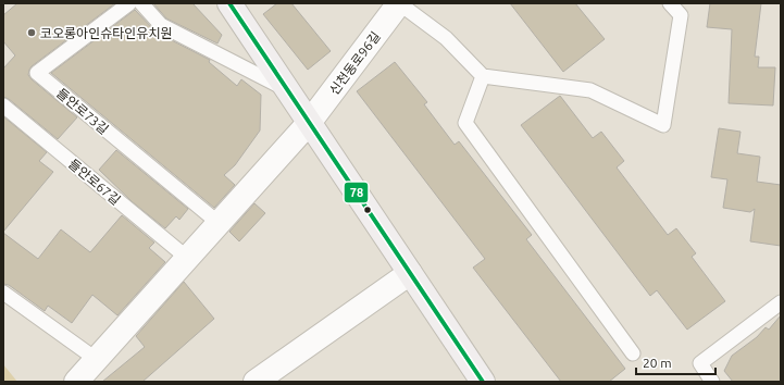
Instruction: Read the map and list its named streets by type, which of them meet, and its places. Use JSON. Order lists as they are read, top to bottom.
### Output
{
  "streets": {
    "street": ["신천동로96길"],
    "lane": ["들안로73길", "들안로67길"]
  },
  "places": ["코오롱아인슈타인유치원"],
  "lines": ["transit line 78"],
  "scale_bar": "20 m"
}
